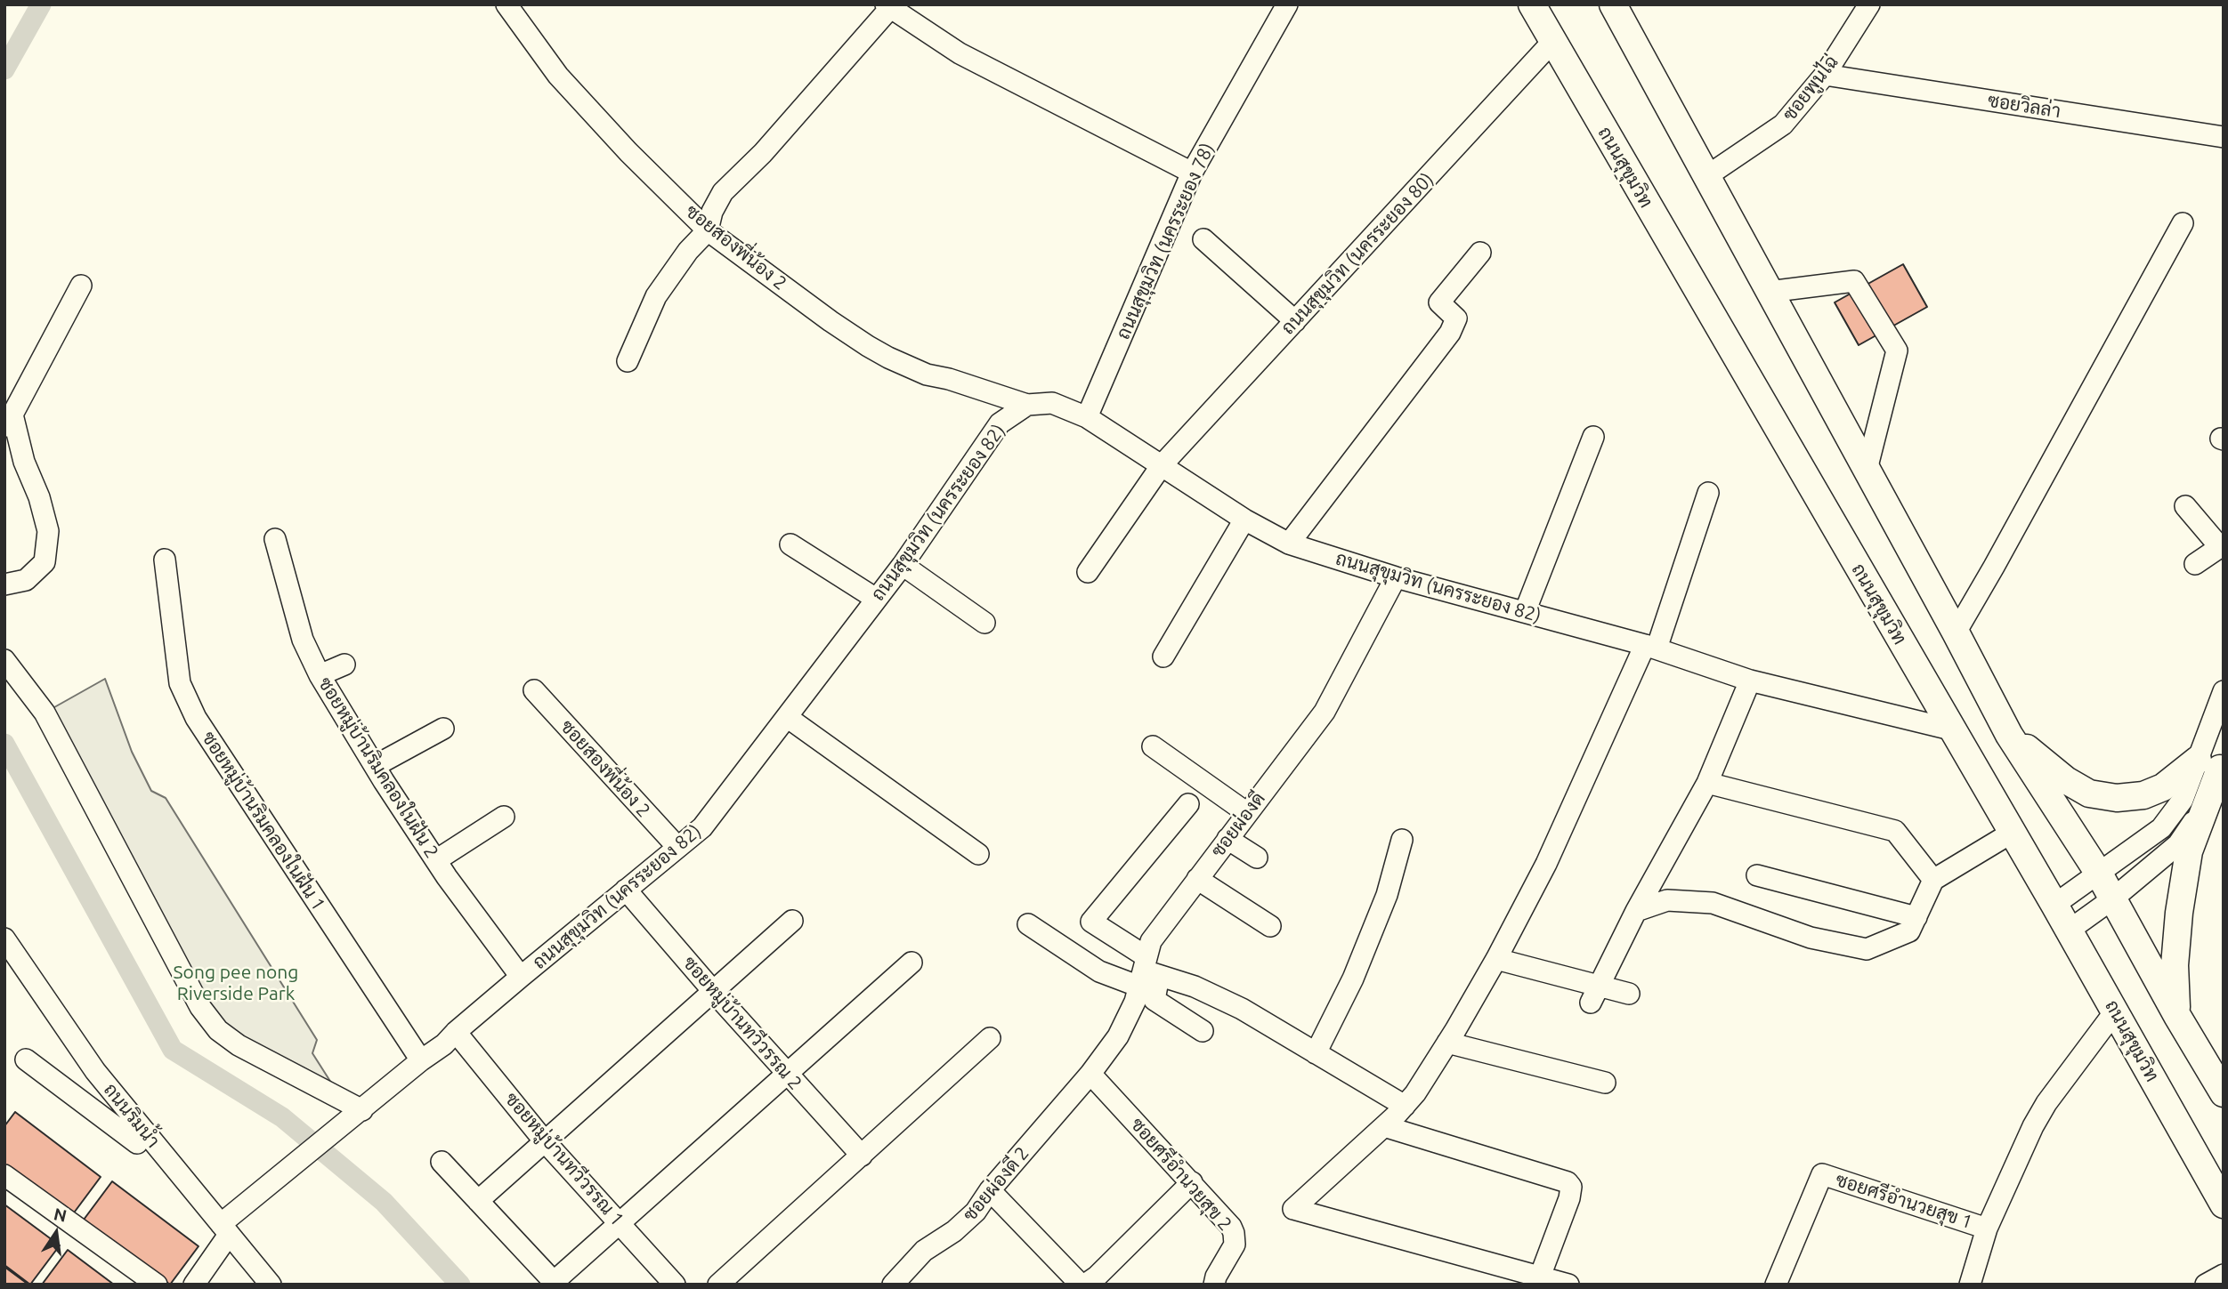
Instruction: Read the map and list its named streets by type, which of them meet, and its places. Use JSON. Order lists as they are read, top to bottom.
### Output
{
  "streets": {
    "main road": ["ถนนสุขุมวิท"],
    "street": [
      "ซอยพูนไฉ่",
      "ซอยวิลล่า",
      "ถนนสุขุมวิท (นครระยอง 78)",
      "ซอยสองพี่น้อง 2",
      "ถนนสุขุมวิท (นครระยอง 80)",
      "ถนนสุขุมวิท (นครระยอง 82)",
      "ซอยหมู่บ้านริมคลองในฝัน 2",
      "ซอยหมู่บ้านริมคลองในฝัน 1",
      "ซอยผ่องดี",
      "ซอยหมู่บ้านทวีวรรณ 2",
      "ถนนริมน้ำ",
      "ซอยหมู่บ้านทวีวรรณ 1",
      "ซอยศรีอำนวยสุข 2",
      "ซอยผ่องดี 2",
      "ซอยศรีอำนวยสุข 1"
    ]
  },
  "crossings": [
    ["ซอยพูนไฉ่", "ซอยวิลล่า"],
    ["ถนนสุขุมวิท", "ถนนสุขุมวิท (นครระยอง 80)"],
    ["ถนนสุขุมวิท", "ถนนสุขุมวิท (นครระยอง 82)"],
    ["ถนนสุขุมวิท (นครระยอง 78)", "ถนนสุขุมวิท (นครระยอง 82)"],
    ["ซอยสองพี่น้อง 2", "ถนนสุขุมวิท (นครระยอง 82)"],
    ["ถนนสุขุมวิท (นครระยอง 80)", "ถนนสุขุมวิท (นครระยอง 82)"],
    ["ถนนสุขุมวิท (นครระยอง 82)", "ซอยหมู่บ้านริมคลองในฝัน 2"],
    ["ถนนสุขุมวิท (นครระยอง 82)", "ซอยหมู่บ้านริมคลองในฝัน 1"],
    ["ถนนสุขุมวิท (นครระยอง 82)", "ซอยผ่องดี"],
    ["ถนนสุขุมวิท (นครระยอง 82)", "ซอยหมู่บ้านทวีวรรณ 2"],
    ["ถนนสุขุมวิท (นครระยอง 82)", "ถนนริมน้ำ"],
    ["ถนนสุขุมวิท (นครระยอง 82)", "ซอยหมู่บ้านทวีวรรณ 1"],
    ["ซอยผ่องดี", "ซอยศรีอำนวยสุข 2"],
    ["ซอยผ่องดี", "ซอยผ่องดี 2"],
    ["ซอยศรีอำนวยสุข 2", "ซอยผ่องดี 2"]
  ],
  "parks": ["Song pee nong Riverside Park"],
  "north": "top"
}
